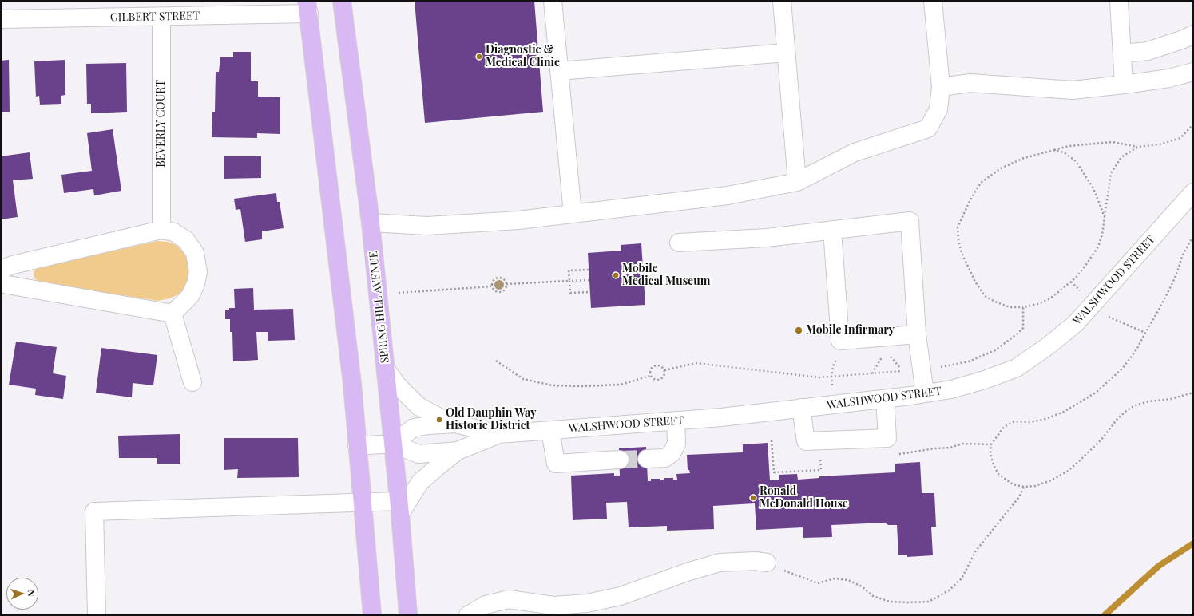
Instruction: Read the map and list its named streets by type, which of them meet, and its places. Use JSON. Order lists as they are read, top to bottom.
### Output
{
  "streets": {
    "main road": ["SPRING HILL AVENUE"],
    "street": ["GILBERT STREET", "BEVERLY COURT", "WALSHWOOD STREET"]
  },
  "crossings": [
    ["GILBERT STREET", "BEVERLY COURT"],
    ["WALSHWOOD STREET", "SPRING HILL AVENUE"]
  ],
  "places": [
    "Diagnostic & Medical Clinic",
    "Mobile Medical Museum",
    "Mobile Infirmary",
    "Old Dauphin Way Historic District",
    "Ronald McDonald House"
  ],
  "north": "right"
}
